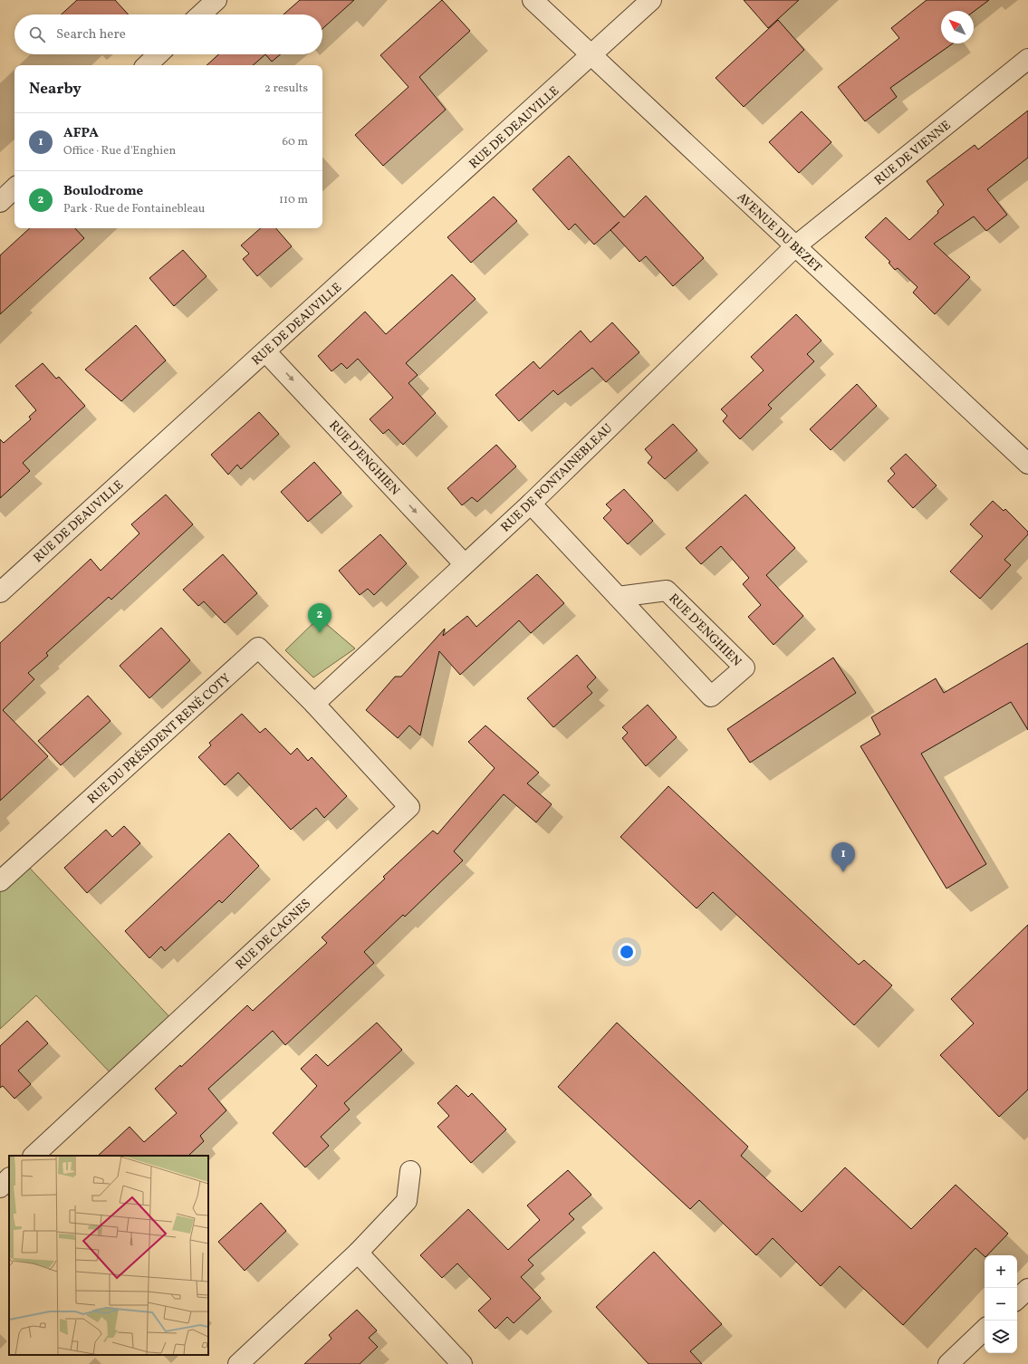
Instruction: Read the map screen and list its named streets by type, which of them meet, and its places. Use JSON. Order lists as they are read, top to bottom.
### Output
{
  "streets": {
    "street": [
      "RUE DE DEAUVILLE",
      "RUE DE VIENNE",
      "AVENUE DU BEZET",
      "RUE D'ENGHIEN",
      "RUE DE FONTAINEBLEAU",
      "RUE DU PRÉSIDENT RENÉ COTY",
      "RUE DE CAGNES"
    ]
  },
  "crossings": [
    ["RUE DE DEAUVILLE", "AVENUE DU BEZET"],
    ["RUE DE DEAUVILLE", "RUE D'ENGHIEN"],
    ["RUE DE VIENNE", "AVENUE DU BEZET"],
    ["RUE DE VIENNE", "RUE DE FONTAINEBLEAU"],
    ["AVENUE DU BEZET", "RUE DE FONTAINEBLEAU"],
    ["RUE D'ENGHIEN", "RUE DE FONTAINEBLEAU"],
    ["RUE DE FONTAINEBLEAU", "RUE DU PRÉSIDENT RENÉ COTY"],
    ["RUE DE FONTAINEBLEAU", "RUE DE CAGNES"],
    ["RUE DU PRÉSIDENT RENÉ COTY", "RUE DE CAGNES"]
  ],
  "one_way": ["RUE D'ENGHIEN"],
  "north": "top left",
  "page": {
    "search": "Search here",
    "heading": ["Nearby", "2 results"],
    "list": [
      {
        "mark": "1",
        "name": "AFPA",
        "note": "Office · Rue d'Enghien",
        "value": "60 m"
      },
      {
        "mark": "2",
        "name": "Boulodrome",
        "note": "Park · Rue de Fontainebleau",
        "value": "110 m"
      }
    ],
    "pins": ["2", "1"],
    "map_buttons": ["+", "−"]
  }
}
